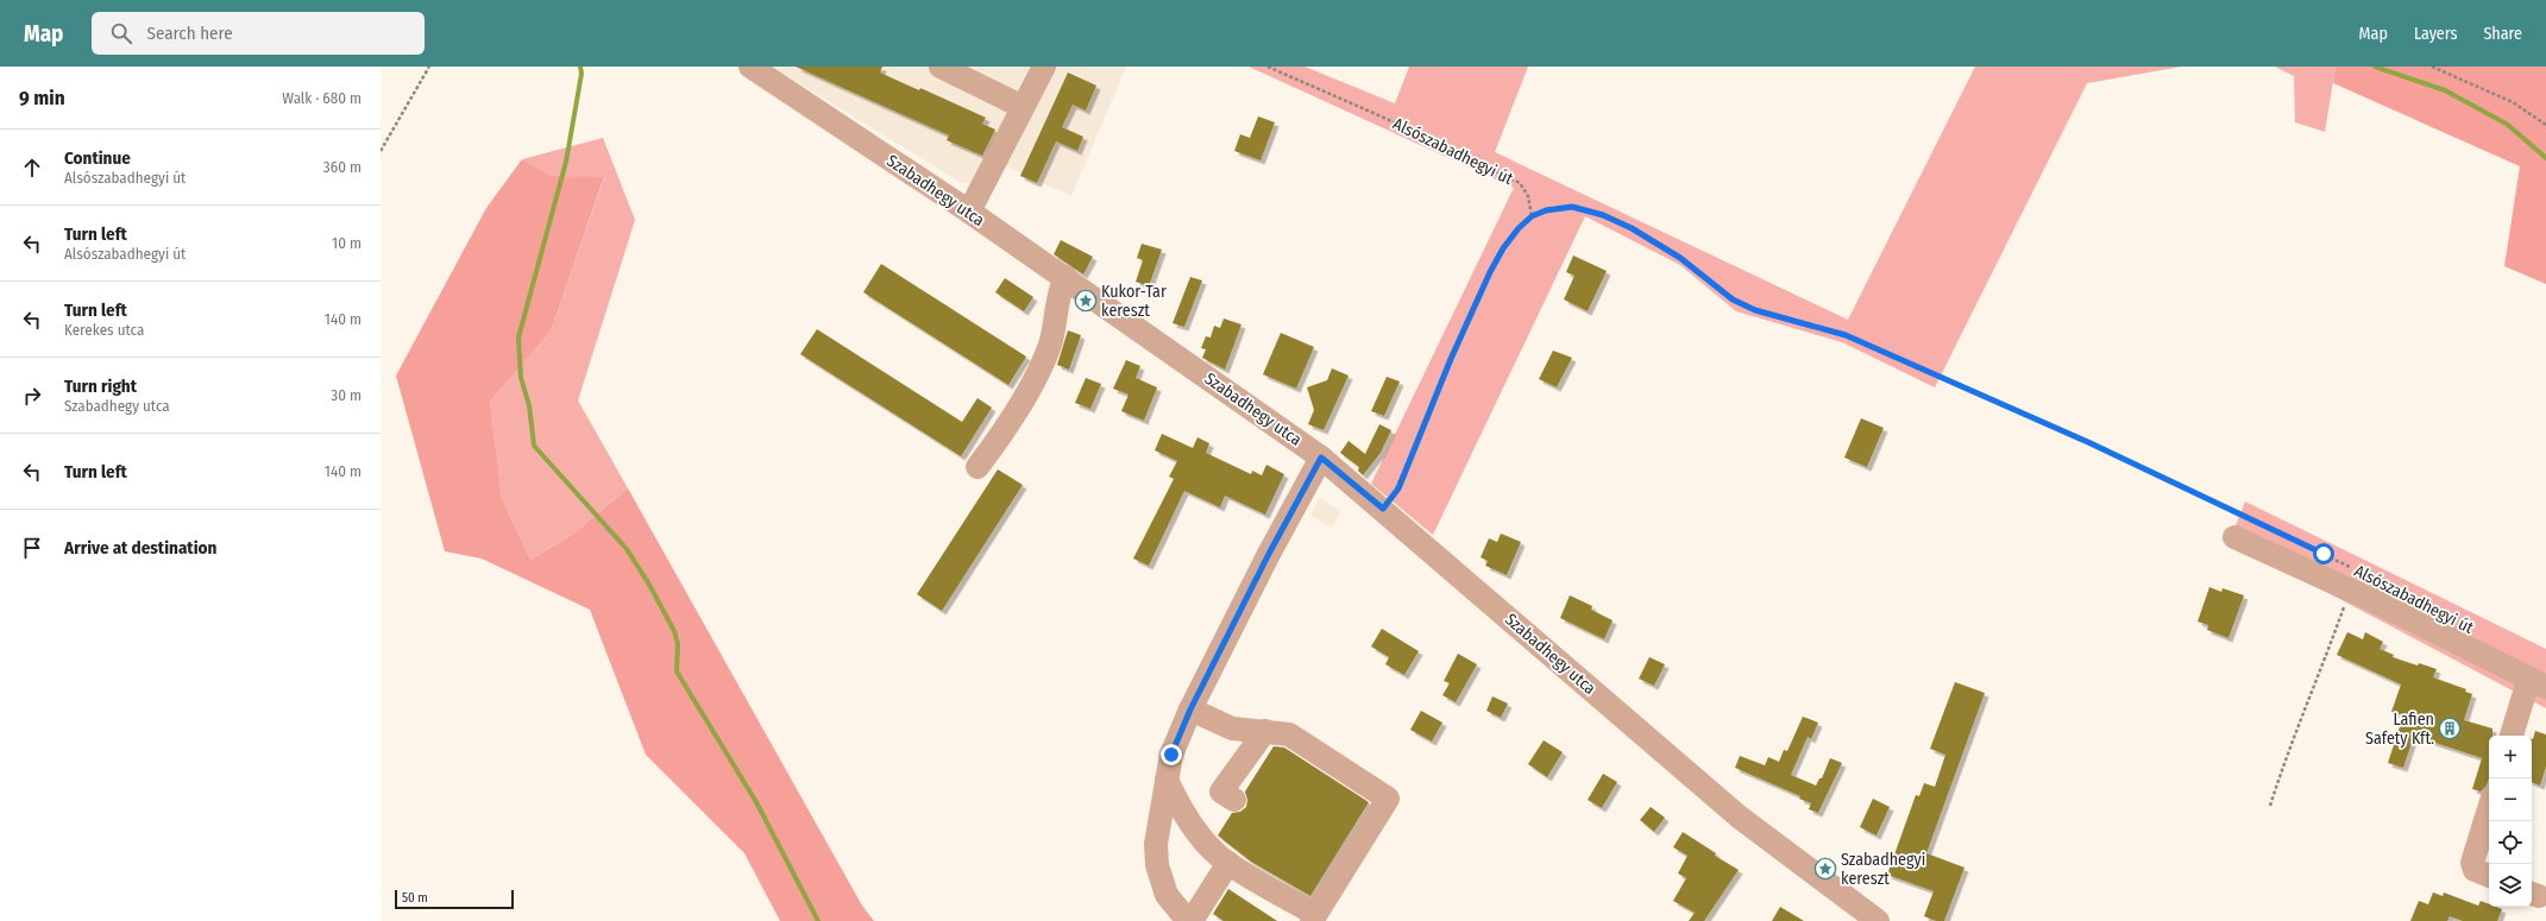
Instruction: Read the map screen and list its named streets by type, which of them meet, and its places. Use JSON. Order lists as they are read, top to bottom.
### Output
{
  "streets": {
    "street": ["Alsószabadhegyi út", "Szabadhegy utca"]
  },
  "places": {
    "place": ["Kukor-Tar kereszt", "Szabadhegyi kereszt"],
    "building": ["Lafien Safety Kft."]
  },
  "scale_bar": "50 m",
  "page": {
    "header": "Map",
    "search": "Search here",
    "nav": ["Map", "Layers", "Share"],
    "heading": ["9 min", "Walk · 680 m"],
    "list": [
      ["Continue", "Alsószabadhegyi út", "360 m"],
      ["Turn left", "Alsószabadhegyi út", "10 m"],
      ["Turn left", "Kerekes utca", "140 m"],
      ["Turn right", "Szabadhegy utca", "30 m"],
      ["Turn left", "140 m"],
      "Arrive at destination"
    ],
    "map_buttons": ["+", "−"],
    "scale": "50 m"
  }
}
